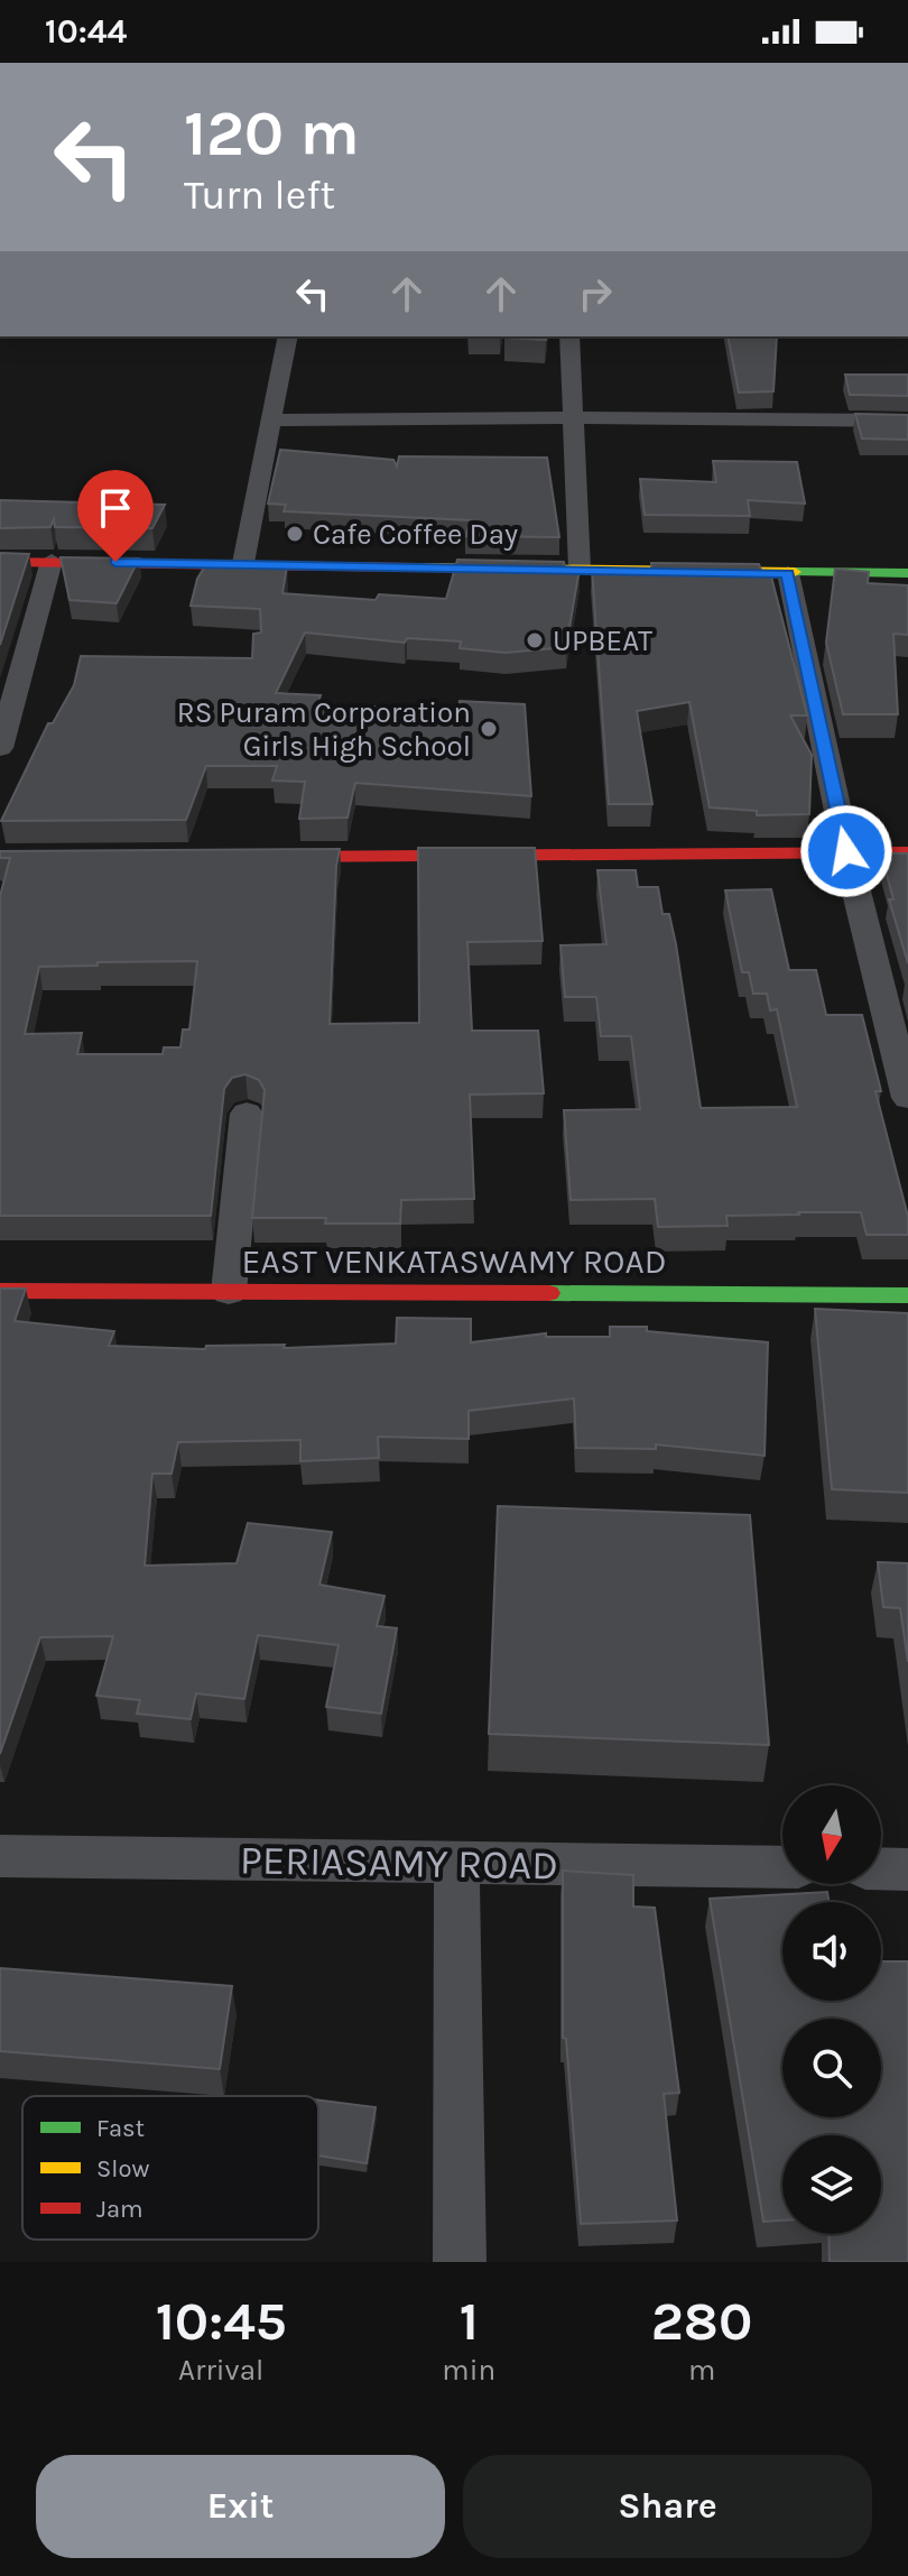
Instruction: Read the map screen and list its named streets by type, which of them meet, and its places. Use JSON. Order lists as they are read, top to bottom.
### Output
{
  "streets": {
    "street": ["EAST VENKATASWAMY ROAD", "PERIASAMY ROAD"]
  },
  "places": ["Cafe Coffee Day", "UPBEAT", "RS Puram Corporation Girls High School"],
  "legend": ["Fast", "Slow", "Jam"],
  "north": "bottom",
  "page": {
    "status": "10:44",
    "turn": ["120 m", "Turn left"],
    "eta": [
      "10:45",
      "Arrival",
      "1",
      "min",
      "280",
      "m"
    ],
    "buttons": ["Exit", "Share"]
  }
}
